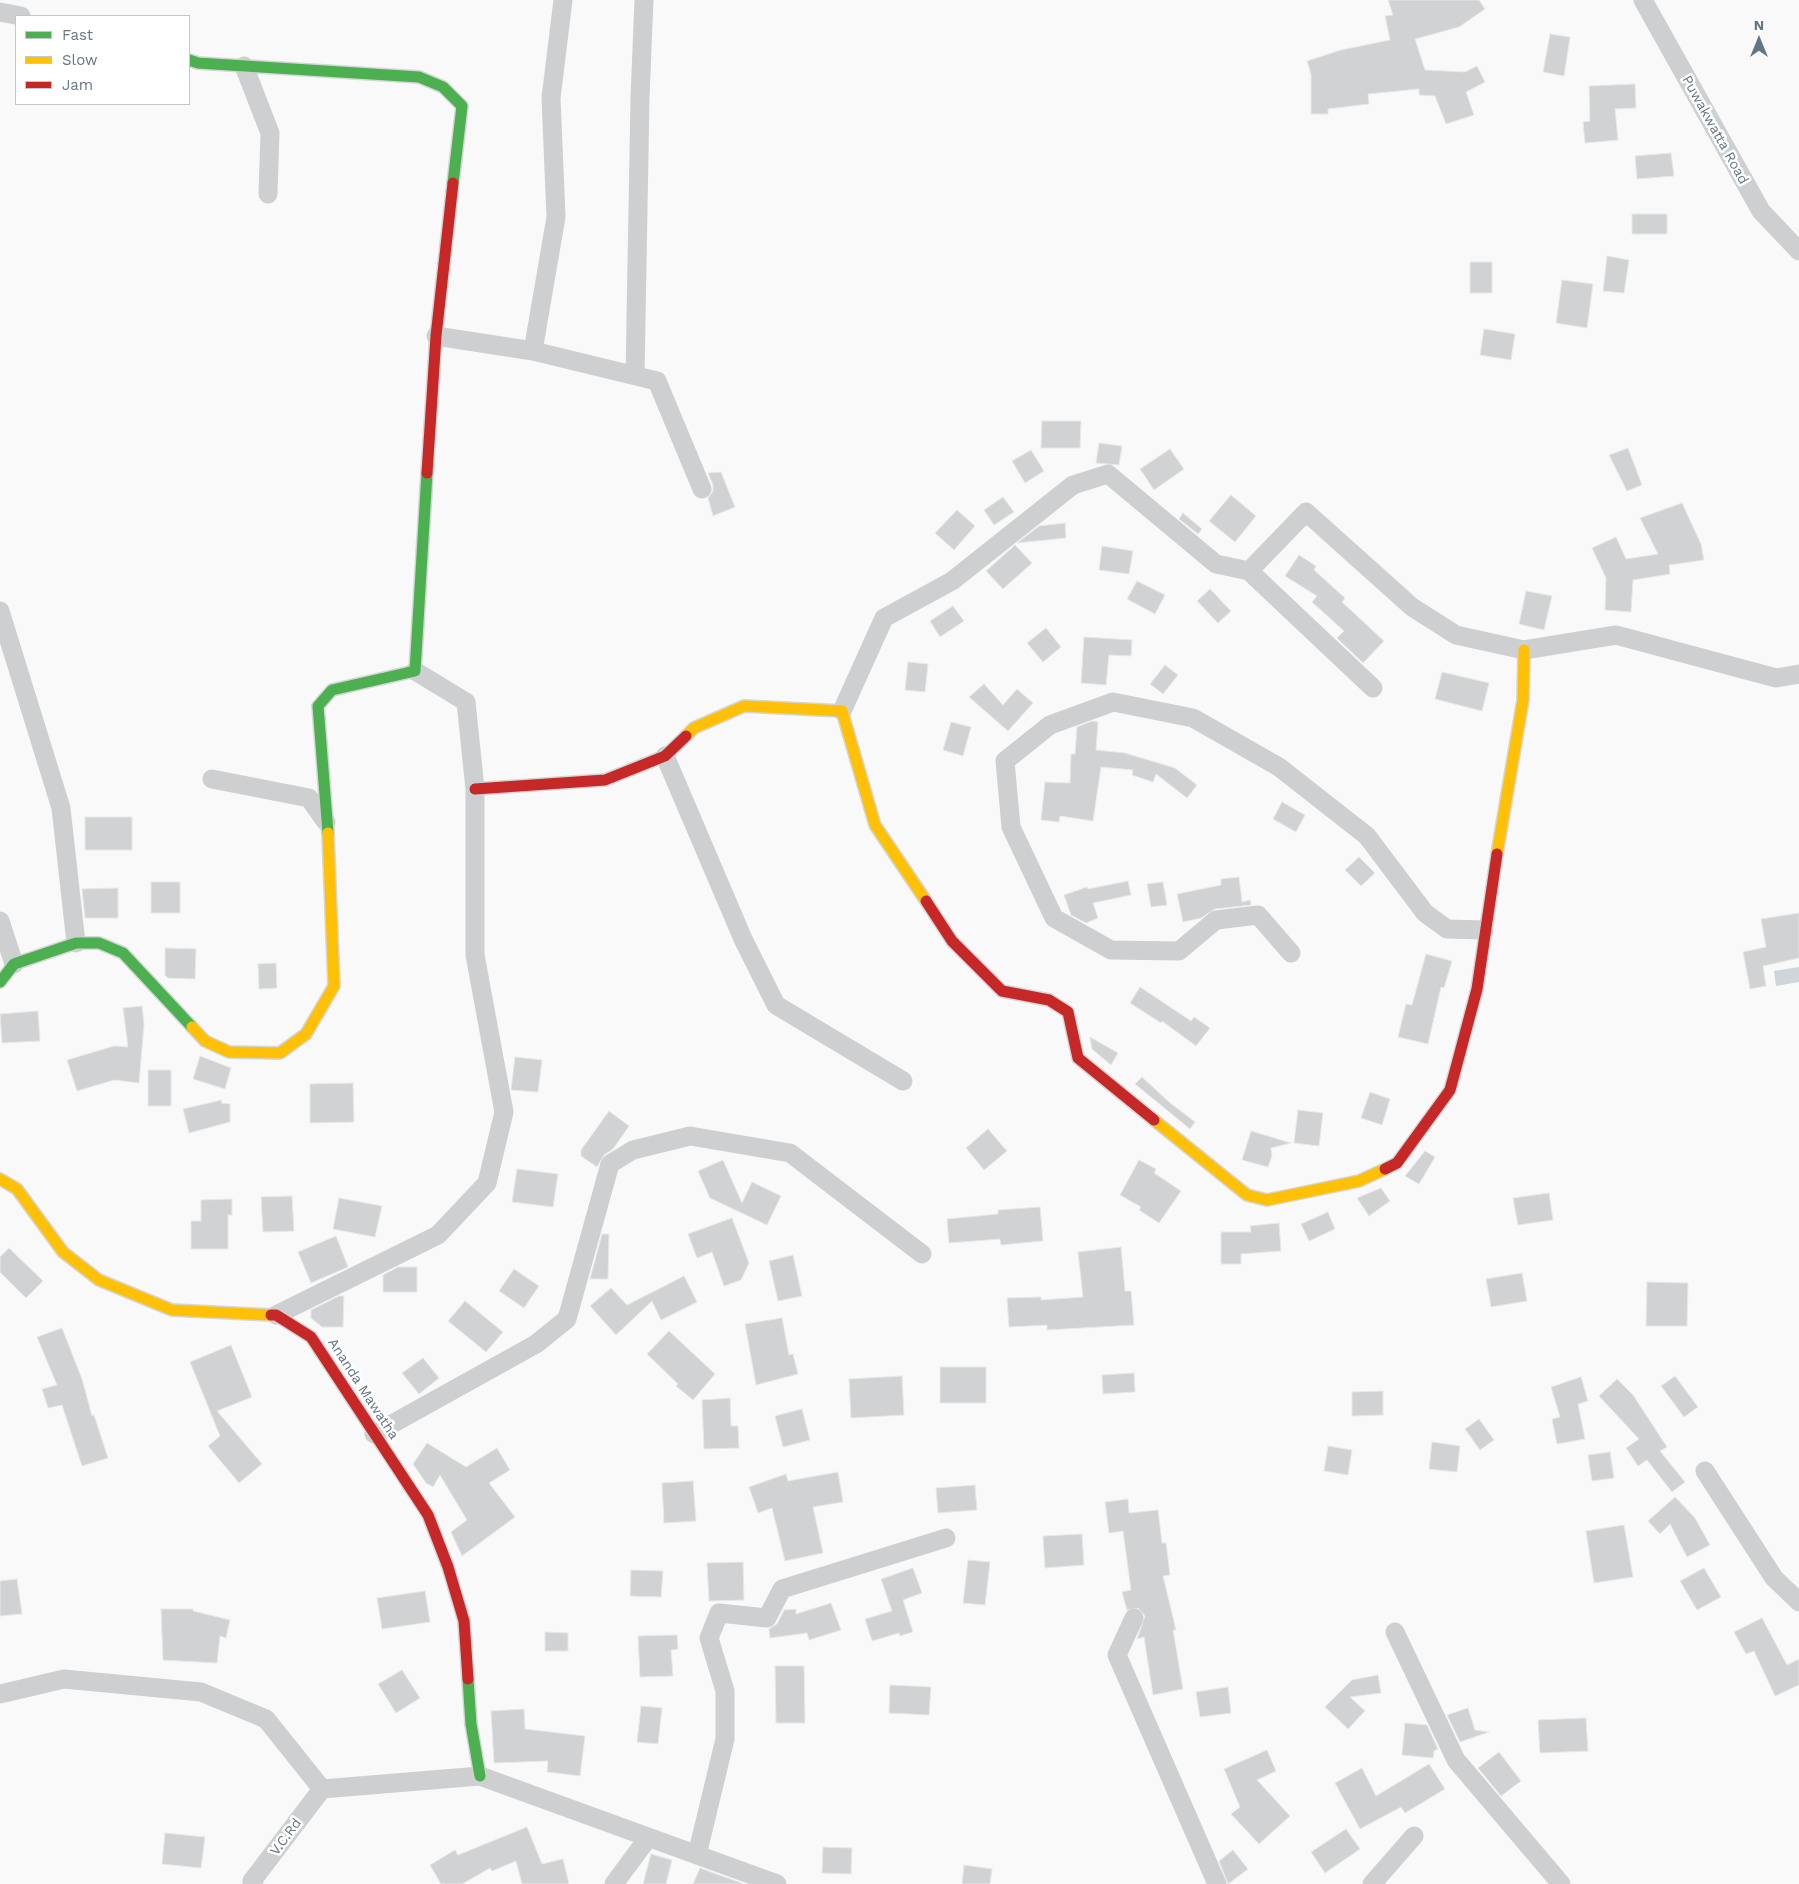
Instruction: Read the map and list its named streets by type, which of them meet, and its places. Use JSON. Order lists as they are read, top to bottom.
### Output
{
  "streets": {
    "street": ["Puwakwatta Road", "Ananda Mawatha", "V.C.Rd"]
  },
  "legend": ["Fast", "Slow", "Jam"],
  "north": "top"
}
